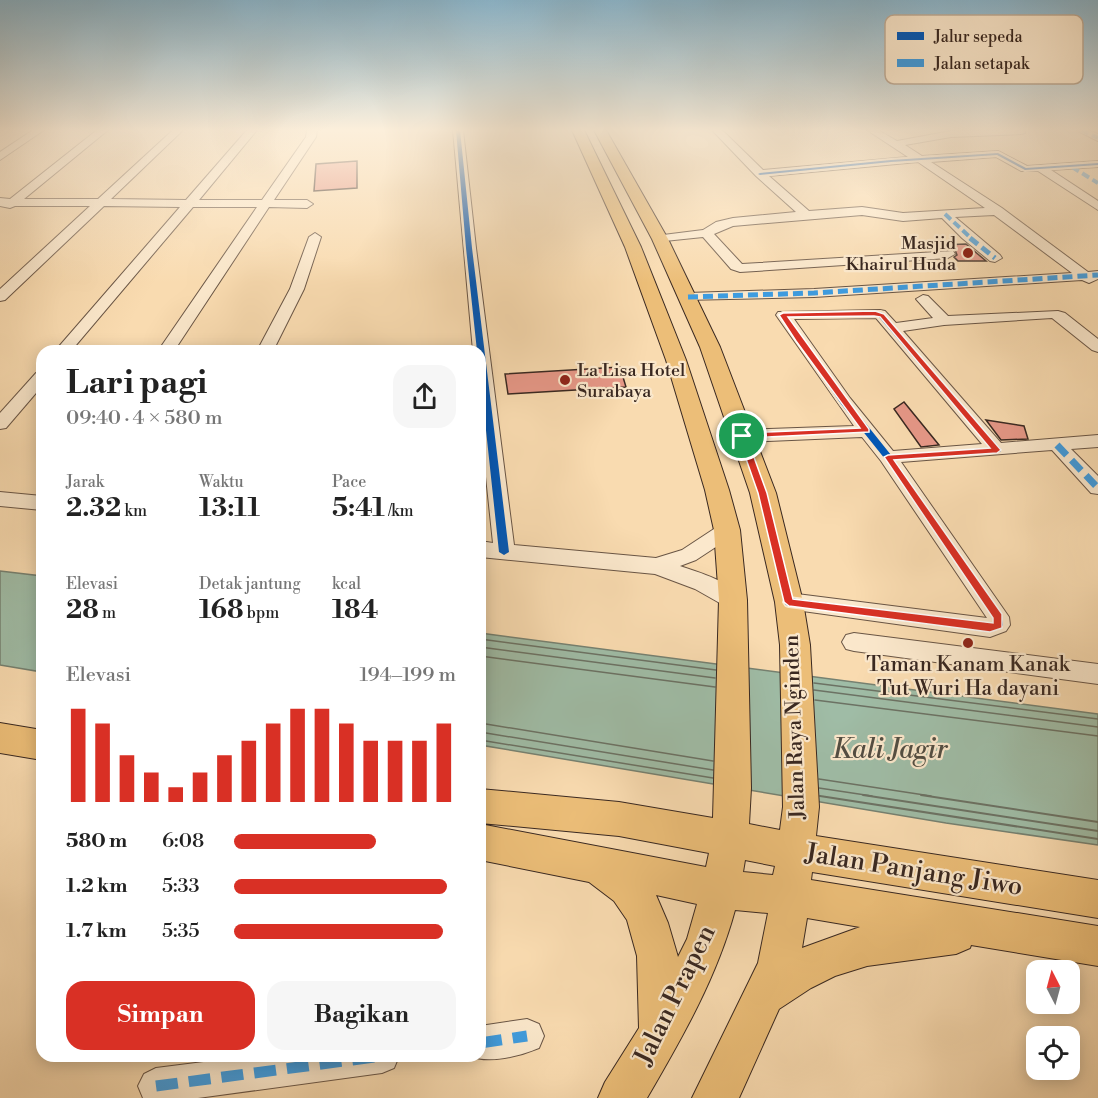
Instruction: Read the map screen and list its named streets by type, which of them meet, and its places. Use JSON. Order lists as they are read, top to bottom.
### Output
{
  "streets": {
    "main road": ["Jalan Raya Nginden", "Jalan Panjang Jiwo", "Jalan Prapen"]
  },
  "crossings": [
    ["Jalan Raya Nginden", "Jalan Panjang Jiwo"],
    ["Jalan Panjang Jiwo", "Jalan Prapen"]
  ],
  "water": ["Kali Jagir"],
  "places": ["Masjid Khairul Huda", "La Lisa Hotel Surabaya", "Taman Kanam Kanak Tut Wuri Ha dayani"],
  "legend": ["Jalur sepeda", "Jalan setapak"],
  "north": "top",
  "page": {
    "heading": ["Lari pagi", "09:40 · 4 × 580 m"],
    "stats": [
      ["Jarak", "2.32 km"],
      ["Waktu", "13:11"],
      ["Pace", "5:41 /km"],
      ["Elevasi", "28 m"],
      ["Detak jantung", "168 bpm"],
      ["kcal", "184"]
    ],
    "chart": ["Elevasi", "194–199 m"],
    "list": [
      {
        "name": "580 m",
        "note": "6:08"
      },
      {
        "name": "1.2 km",
        "note": "5:33"
      },
      {
        "name": "1.7 km",
        "note": "5:35"
      }
    ],
    "buttons": ["Simpan", "Bagikan"]
  }
}
